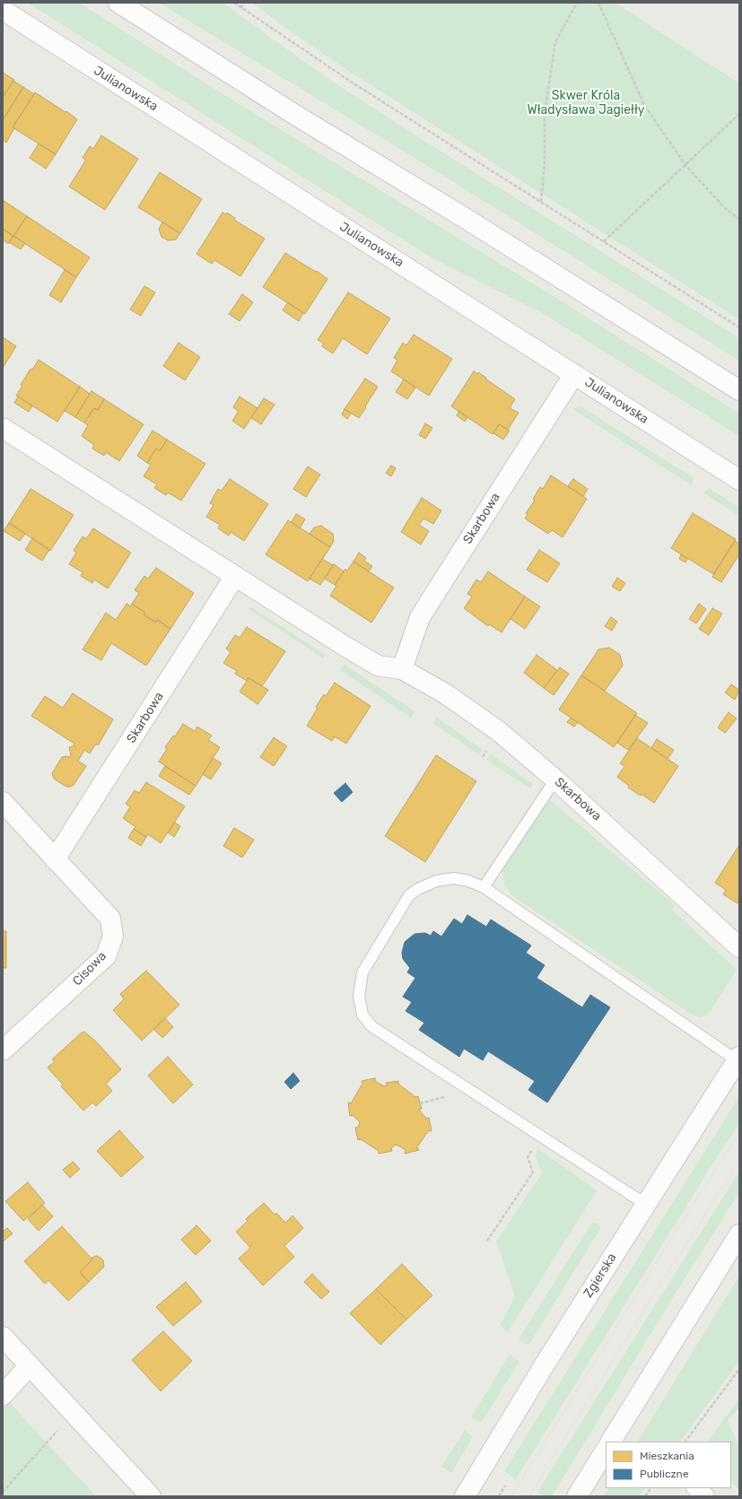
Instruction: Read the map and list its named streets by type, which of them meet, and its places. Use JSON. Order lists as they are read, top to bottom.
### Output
{
  "streets": {
    "main road": [
      "Julianowska",
      "Skarbowa",
      "Cisowa",
      "Zgierska"
    ]
  },
  "crossings": [
    ["Julianowska", "Skarbowa"],
    ["Skarbowa", "Cisowa"]
  ],
  "parks": ["Skwer Króla Władysława Jagiełły"],
  "legend": ["Mieszkania", "Publiczne"]
}
